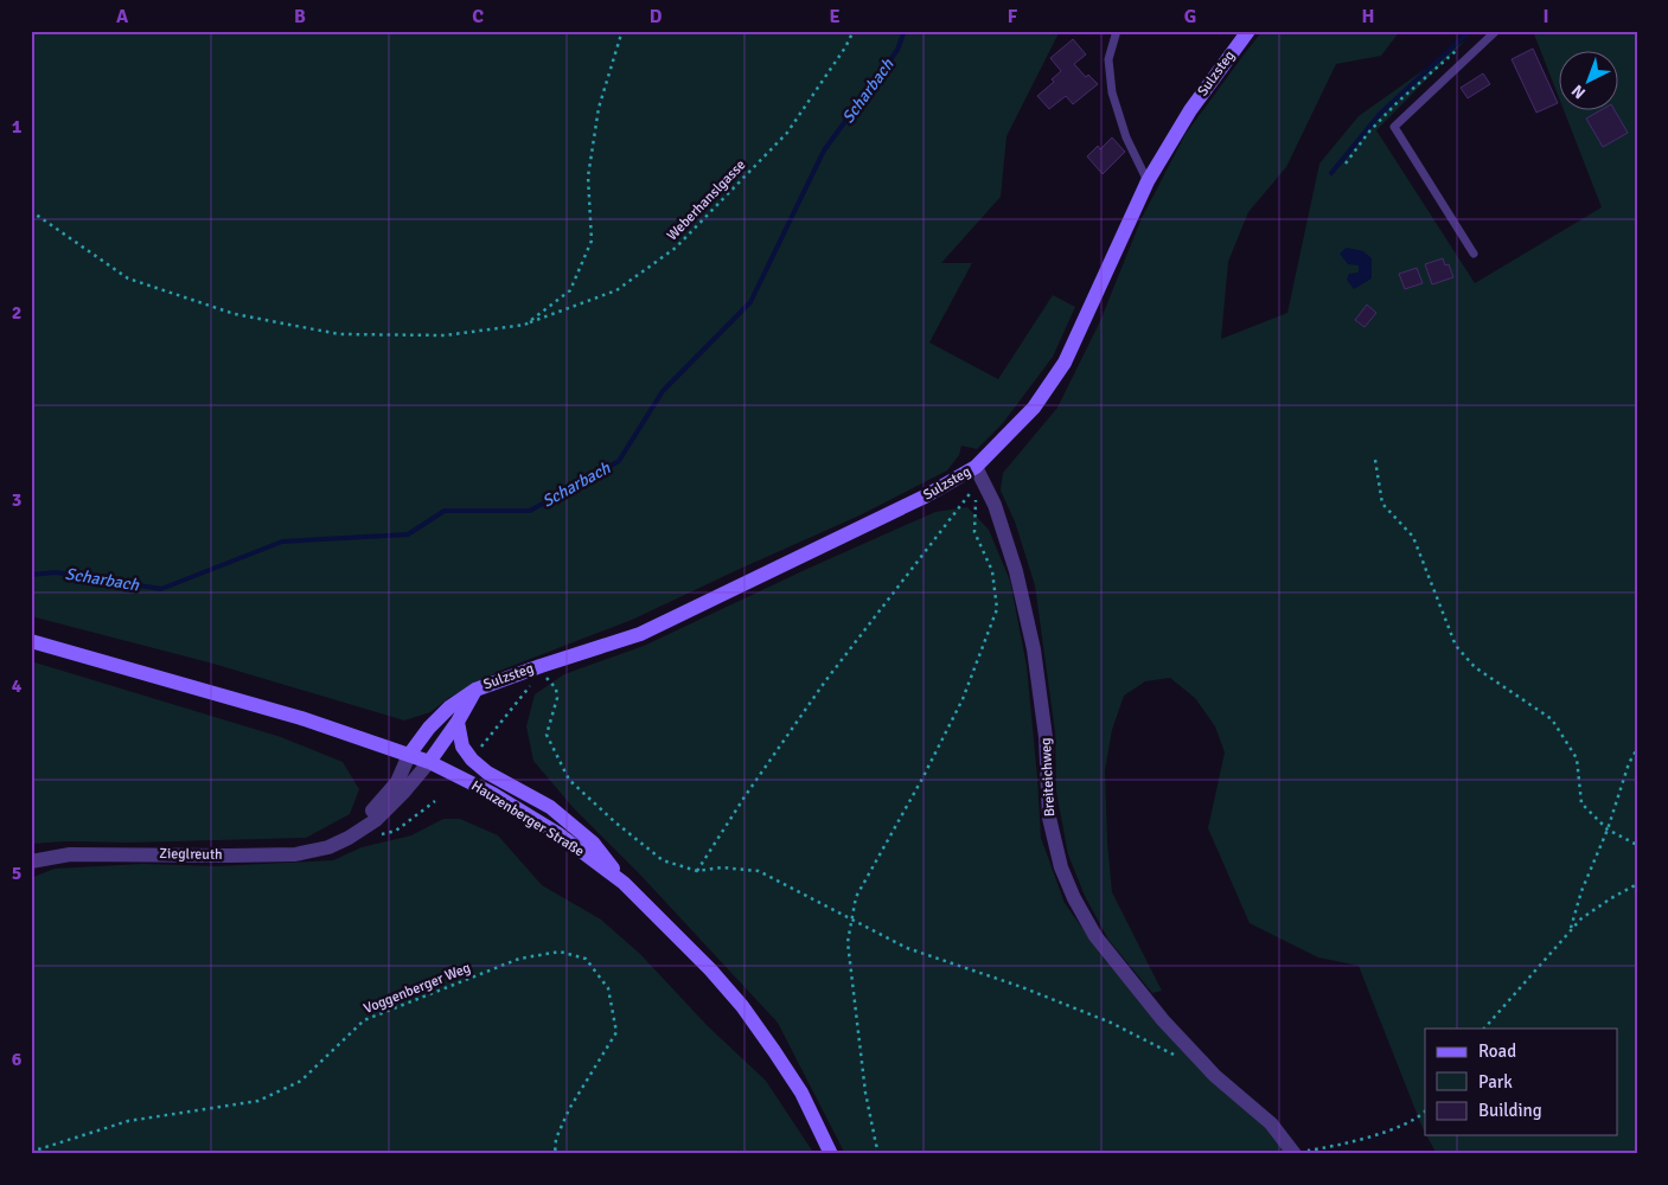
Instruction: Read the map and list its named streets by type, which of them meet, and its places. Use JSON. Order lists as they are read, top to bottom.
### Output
{
  "streets": {
    "street": [
      "Sulzsteg",
      "Breiteichweg",
      "Hauzenberger Straße",
      "Zieglreuth"
    ],
    "path": ["Weberhanslgasse", "Voggenberger Weg"]
  },
  "crossings": [
    ["Sulzsteg", "Breiteichweg"],
    ["Sulzsteg", "Hauzenberger Straße"],
    ["Sulzsteg", "Zieglreuth"],
    ["Hauzenberger Straße", "Zieglreuth"]
  ],
  "water": ["Scharbach"],
  "legend": ["Road", "Park", "Building"],
  "north": "bottom left",
  "grid": {
    "columns": [
      "A",
      "B",
      "C",
      "D",
      "E",
      "F",
      "G",
      "H",
      "I"
    ],
    "rows": [
      "1",
      "2",
      "3",
      "4",
      "5",
      "6"
    ]
  }
}
